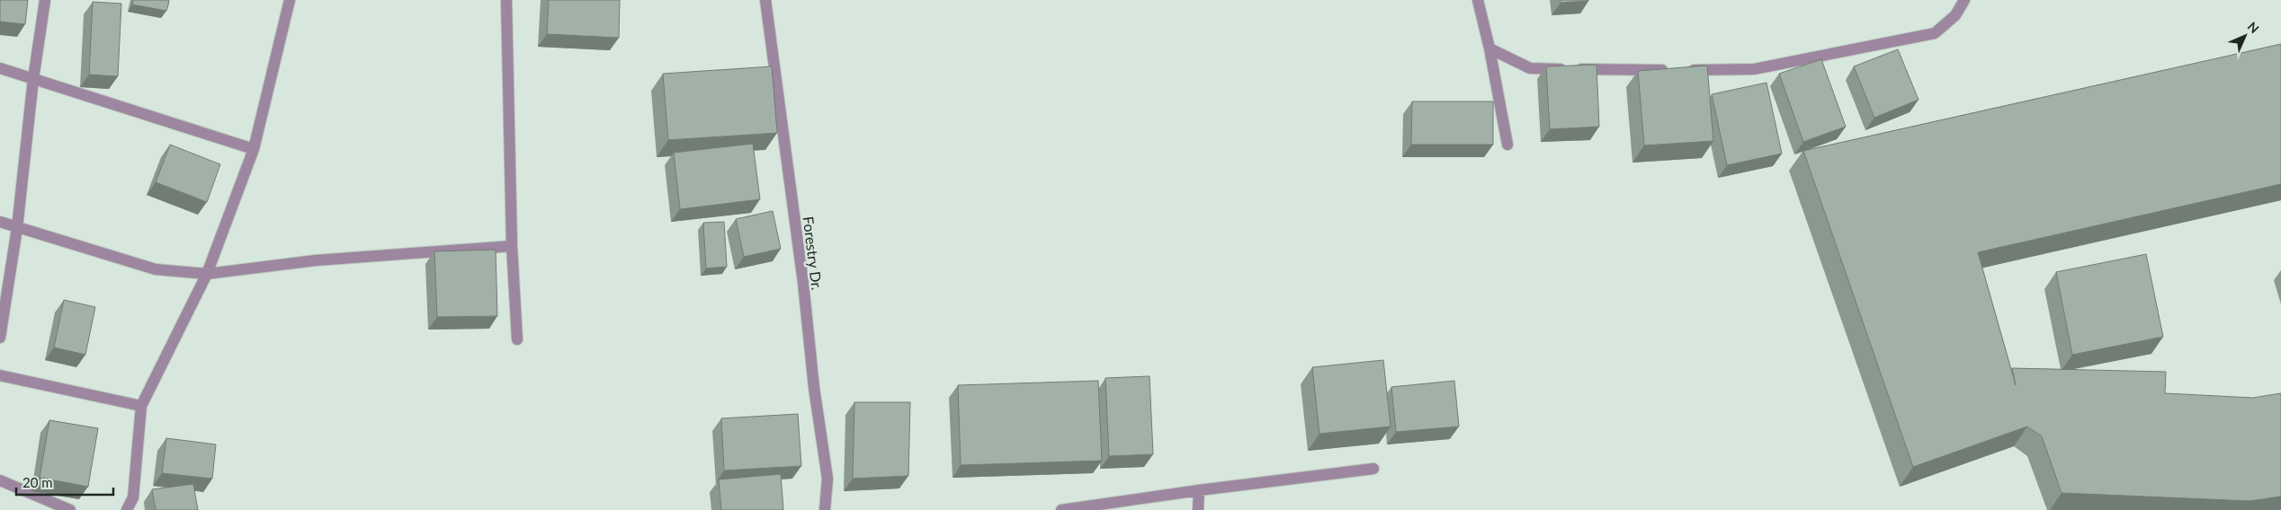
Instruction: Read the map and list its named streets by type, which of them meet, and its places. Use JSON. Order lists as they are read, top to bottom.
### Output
{
  "streets": {
    "street": ["Forestry Dr."]
  },
  "scale_bar": "20 m",
  "north": "top right"
}
